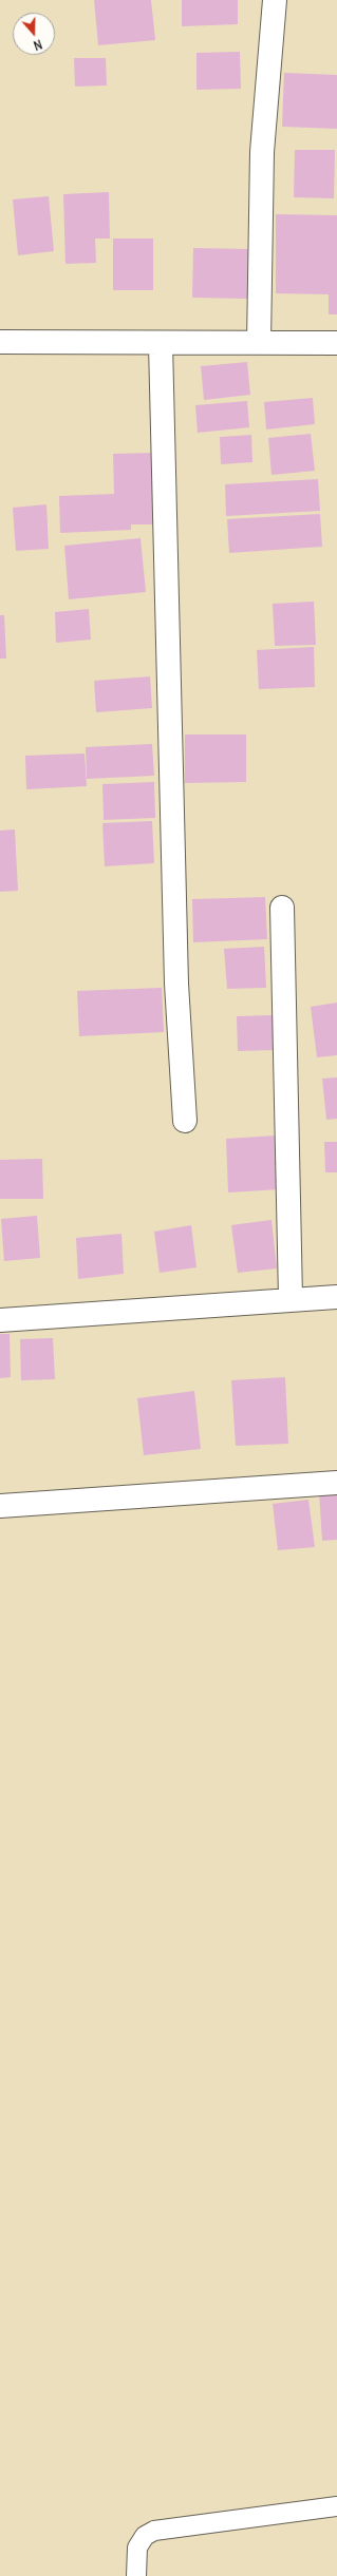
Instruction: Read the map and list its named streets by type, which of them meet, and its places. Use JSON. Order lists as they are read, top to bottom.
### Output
{
  "north": "bottom"
}
